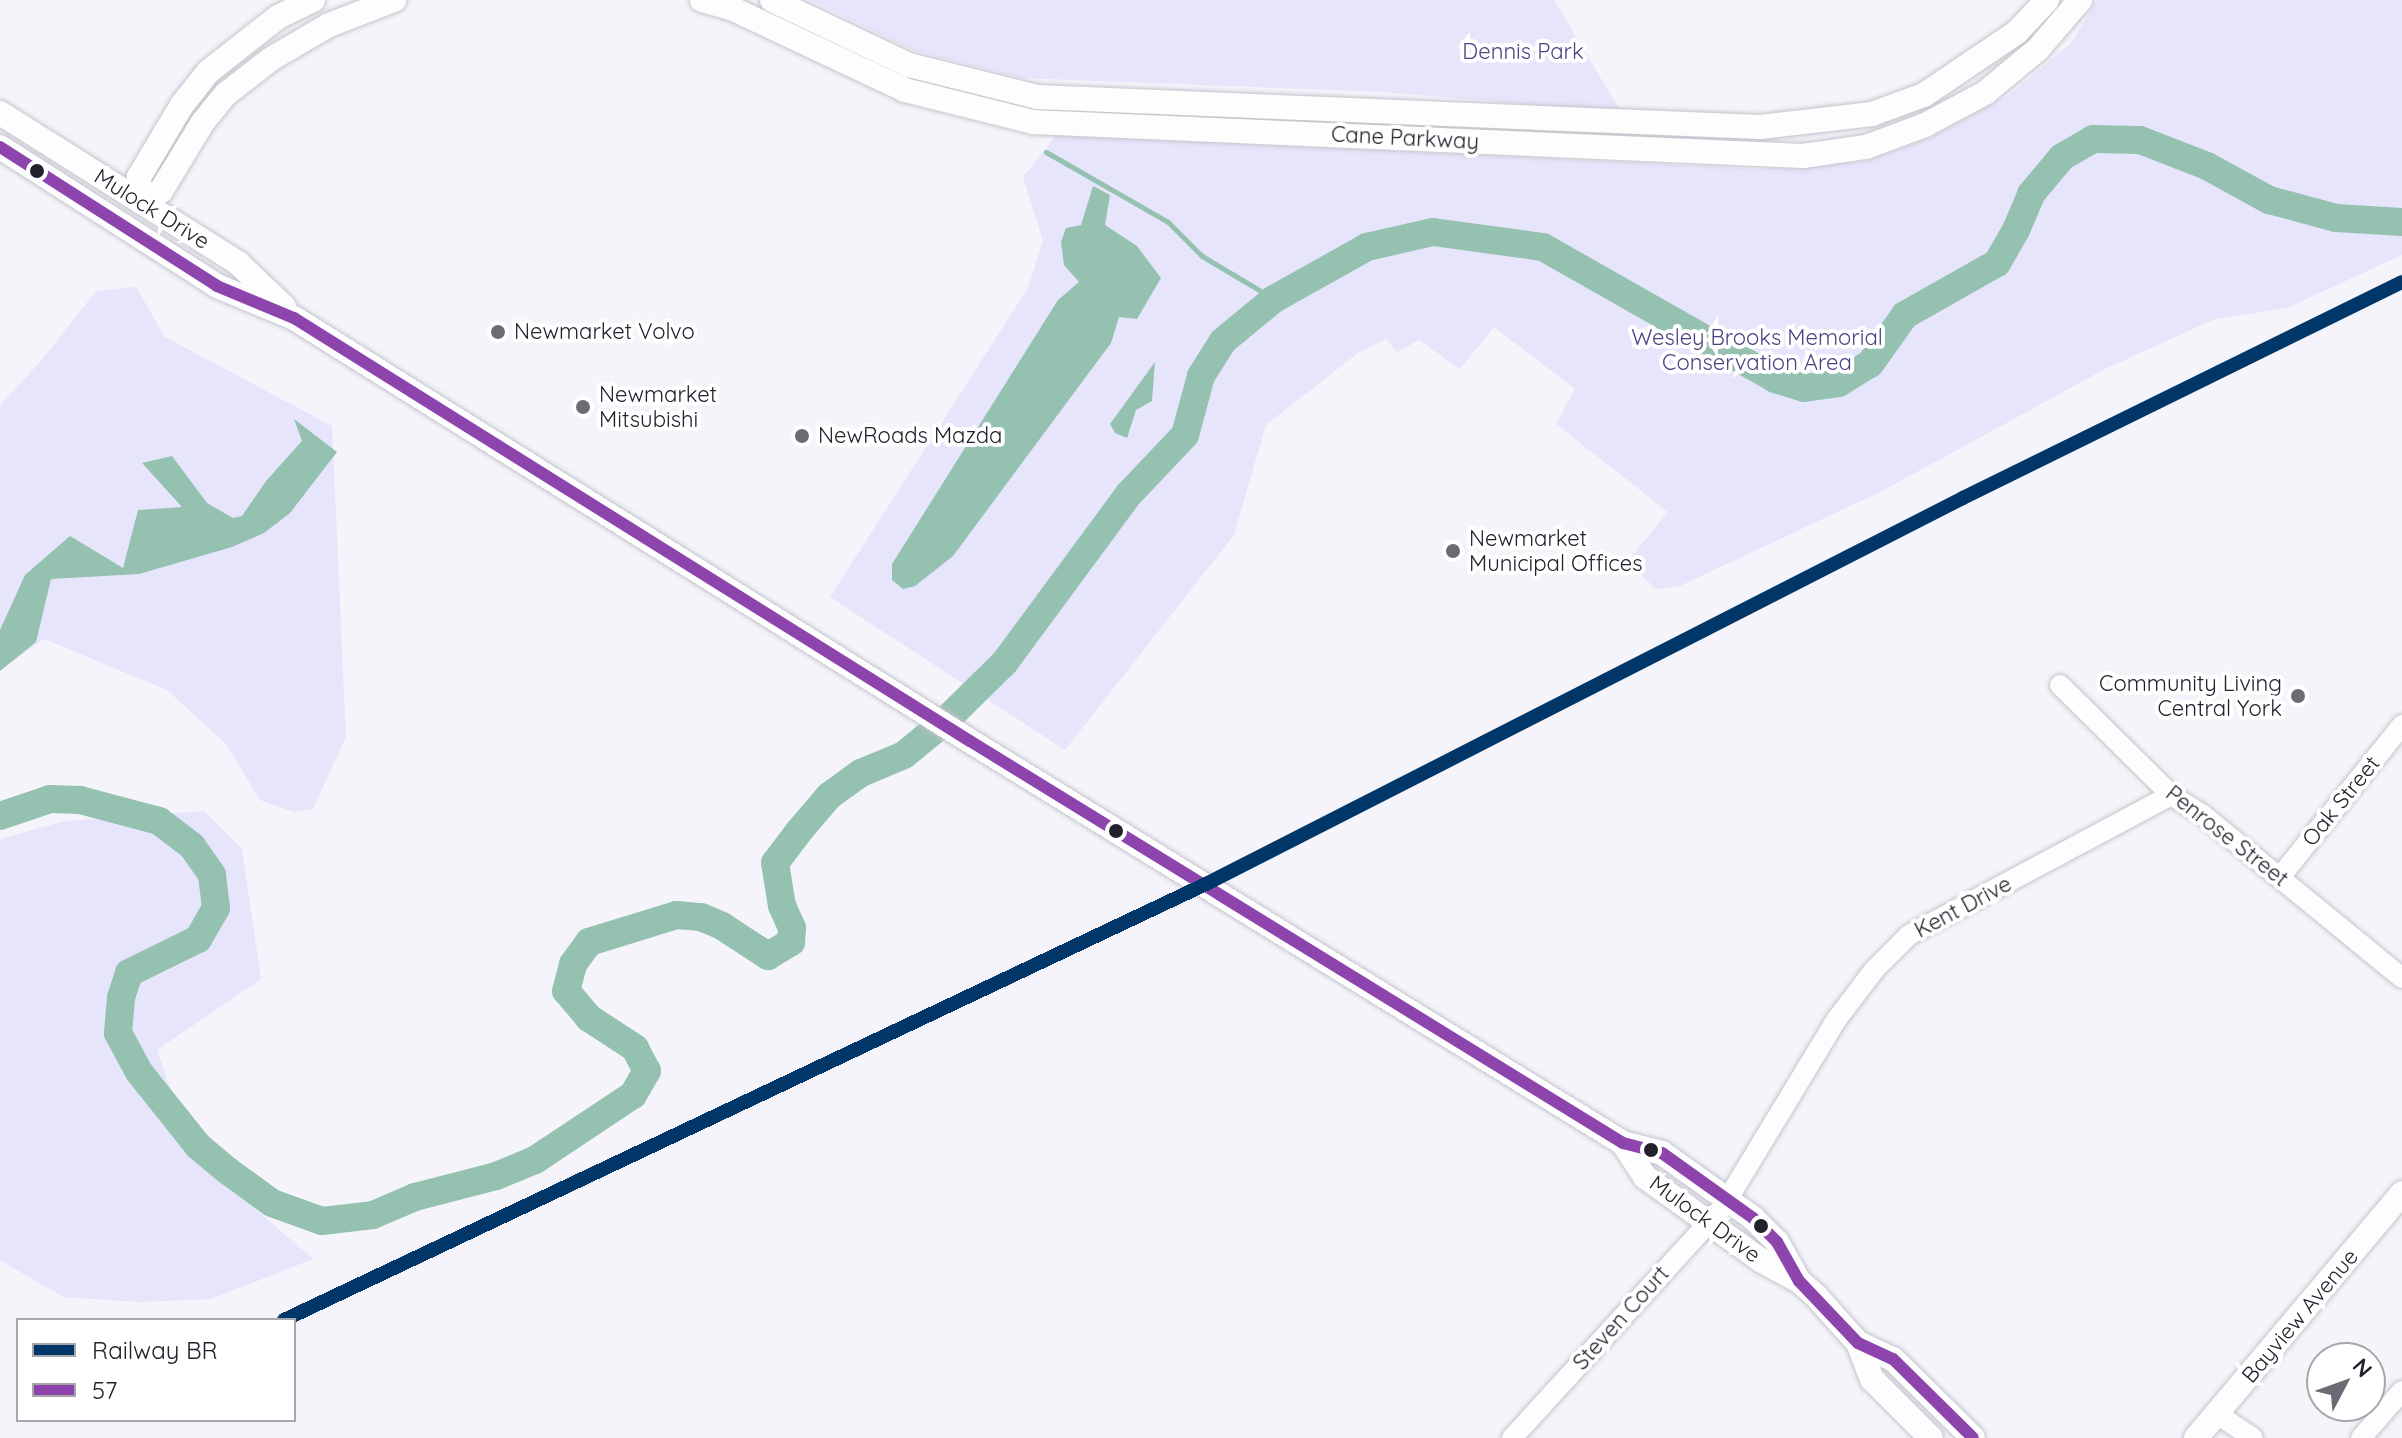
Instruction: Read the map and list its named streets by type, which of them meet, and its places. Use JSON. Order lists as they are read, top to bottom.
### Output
{
  "streets": {
    "main road": ["Cane Parkway", "Mulock Drive", "Bayview Avenue"],
    "street": [
      "Oak Street",
      "Penrose Street",
      "Kent Drive",
      "Steven Court"
    ]
  },
  "crossings": [
    ["Mulock Drive", "Kent Drive"],
    ["Mulock Drive", "Steven Court"],
    ["Oak Street", "Penrose Street"],
    ["Penrose Street", "Kent Drive"],
    ["Kent Drive", "Steven Court"]
  ],
  "parks": ["Dennis Park", "Wesley Brooks Memorial Conservation Area"],
  "places": [
    "Newmarket Volvo",
    "Newmarket Mitsubishi",
    "NewRoads Mazda",
    "Newmarket Municipal Offices",
    "Community Living Central York"
  ],
  "lines": ["transit line 57", "rail line BR"],
  "legend": ["Railway BR", "57"],
  "north": "top right"
}
